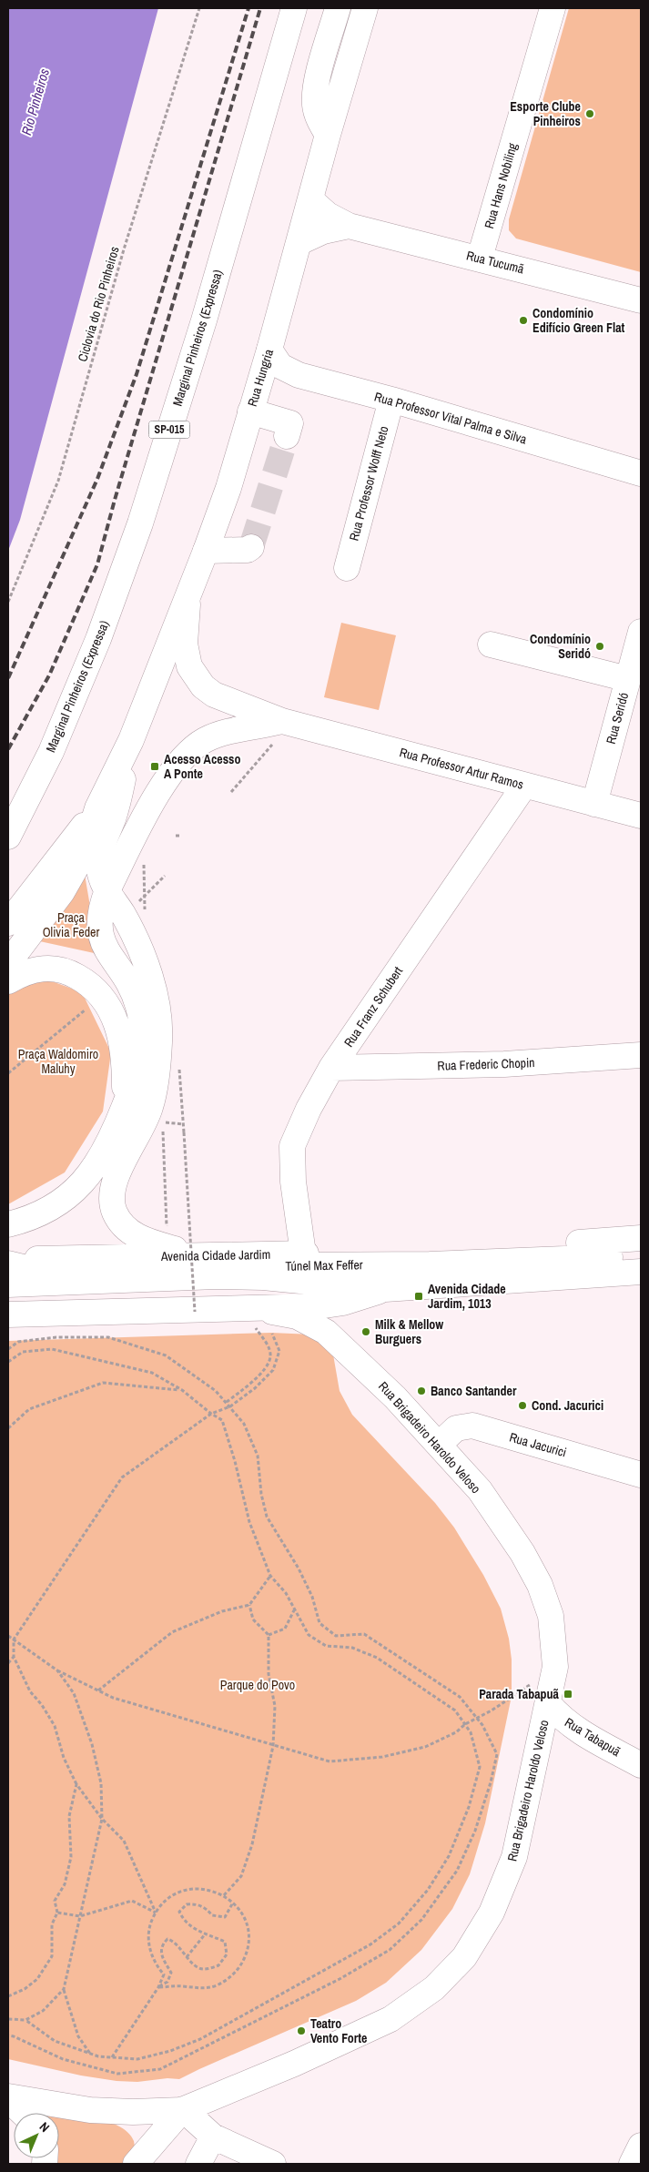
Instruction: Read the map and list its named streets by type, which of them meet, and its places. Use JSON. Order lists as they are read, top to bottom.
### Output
{
  "streets": {
    "main road": [
      "Rua Hans Nobiling",
      "Rua Tucumã",
      "Marginal Pinheiros (Expressa)",
      "Rua Hungria",
      "Rua Professor Vital Palma e Silva",
      "SP-015",
      "Rua Professor Wolff Neto",
      "Rua Seridó",
      "Rua Professor Artur Ramos",
      "Rua Franz Schubert",
      "Rua Frederic Chopin",
      "Avenida Cidade Jardim",
      "Túnel Max Feffer",
      "Rua Brigadeiro Haroldo Veloso",
      "Rua Jacurici",
      "Rua Tabapuã"
    ],
    "path": ["Ciclovia do Rio Pinheiros"]
  },
  "crossings": [
    ["Rua Hans Nobiling", "Rua Tucumã"],
    ["Rua Tucumã", "Rua Hungria"],
    ["Rua Hungria", "Rua Professor Vital Palma e Silva"],
    ["Rua Hungria", "Rua Professor Artur Ramos"],
    ["Rua Professor Vital Palma e Silva", "Rua Professor Wolff Neto"],
    ["Rua Seridó", "Rua Professor Artur Ramos"],
    ["Rua Professor Artur Ramos", "Rua Franz Schubert"],
    ["Rua Franz Schubert", "Rua Frederic Chopin"],
    ["Rua Franz Schubert", "Avenida Cidade Jardim"],
    ["Avenida Cidade Jardim", "Rua Brigadeiro Haroldo Veloso"],
    ["Rua Brigadeiro Haroldo Veloso", "Rua Jacurici"],
    ["Rua Brigadeiro Haroldo Veloso", "Rua Tabapuã"]
  ],
  "water": ["Rio Pinheiros"],
  "parks": ["Praça Olivia Feder", "Praça Waldomiro Maluhy", "Parque do Povo"],
  "places": {
    "other": [
      "Esporte Clube Pinheiros",
      "Condomínio Edifício Green Flat",
      "Condomínio Seridó",
      "Milk & Mellow Burguers",
      "Banco Santander",
      "Cond. Jacurici",
      "Teatro Vento Forte"
    ],
    "transit": ["Acesso Acesso A Ponte", "Avenida Cidade Jardim, 1013", "Parada Tabapuã"]
  },
  "north": "top right"
}
